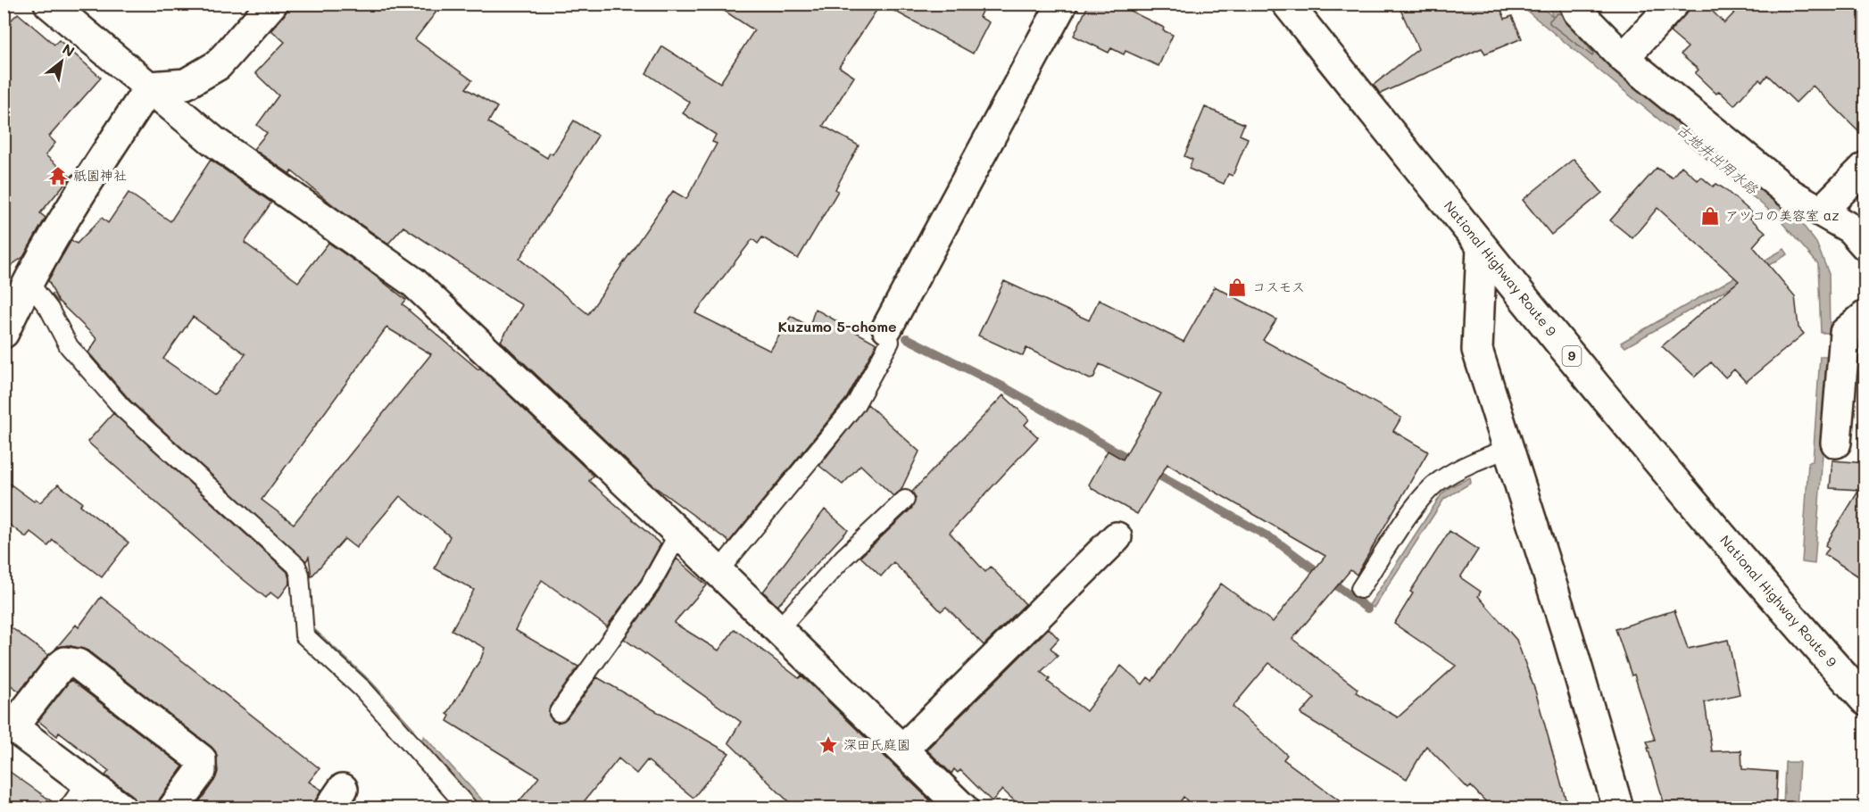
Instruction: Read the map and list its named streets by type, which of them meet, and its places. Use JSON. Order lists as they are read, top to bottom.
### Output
{
  "streets": {
    "main road": ["National Highway Route 9", "9"]
  },
  "districts": ["Kuzumo 5-chome"],
  "water": ["古地井出用水路"],
  "places": {
    "temple": ["祇園神社"],
    "shop": ["アツコの美容室 az", "コスモス"],
    "place": ["深田氏庭園"]
  },
  "north": "top right"
}
